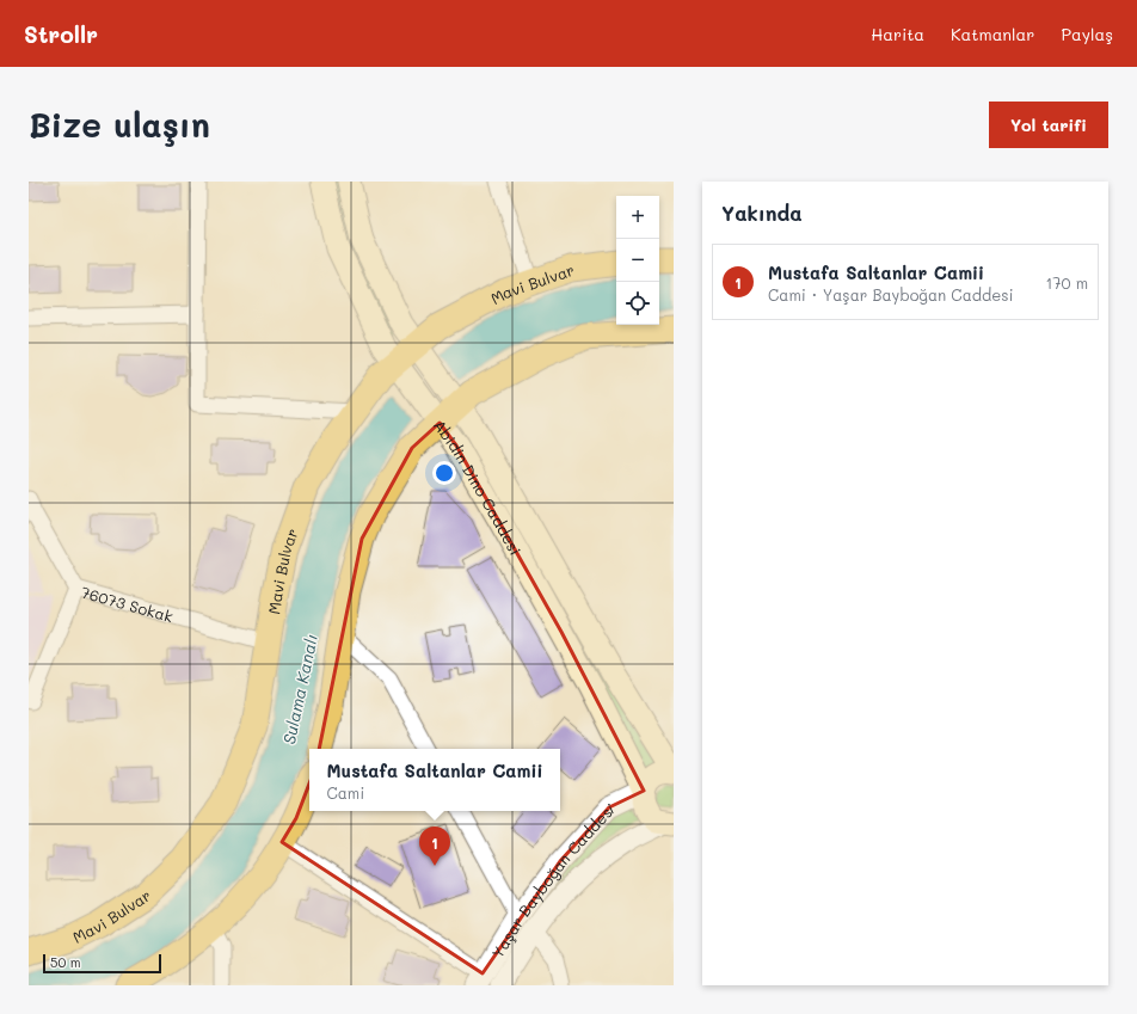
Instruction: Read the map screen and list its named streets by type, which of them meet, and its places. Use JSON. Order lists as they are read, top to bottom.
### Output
{
  "streets": {
    "main road": ["Mavi Bulvar", "Abidin Dino Caddesi"],
    "street": ["76073 Sokak", "Yaşar Bayboğan Caddesi"]
  },
  "crossings": [
    ["Mavi Bulvar", "Abidin Dino Caddesi"],
    ["Mavi Bulvar", "76073 Sokak"],
    ["Abidin Dino Caddesi", "Yaşar Bayboğan Caddesi"]
  ],
  "water": ["Sulama Kanalı"],
  "scale_bar": "50 m",
  "page": {
    "header": "Strollr",
    "nav": ["Harita", "Katmanlar", "Paylaş"],
    "buttons": "Yol tarifi",
    "title": "Bize ulaşın",
    "heading": "Yakında",
    "map_buttons": ["+", "−"],
    "list": [
      {
        "mark": "1",
        "name": "Mustafa Saltanlar Camii",
        "note": "Cami · Yaşar Bayboğan Caddesi",
        "value": "170 m"
      }
    ],
    "popup": ["Mustafa Saltanlar Camii", "Cami"],
    "pins": "1",
    "scale": "50 m"
  }
}
